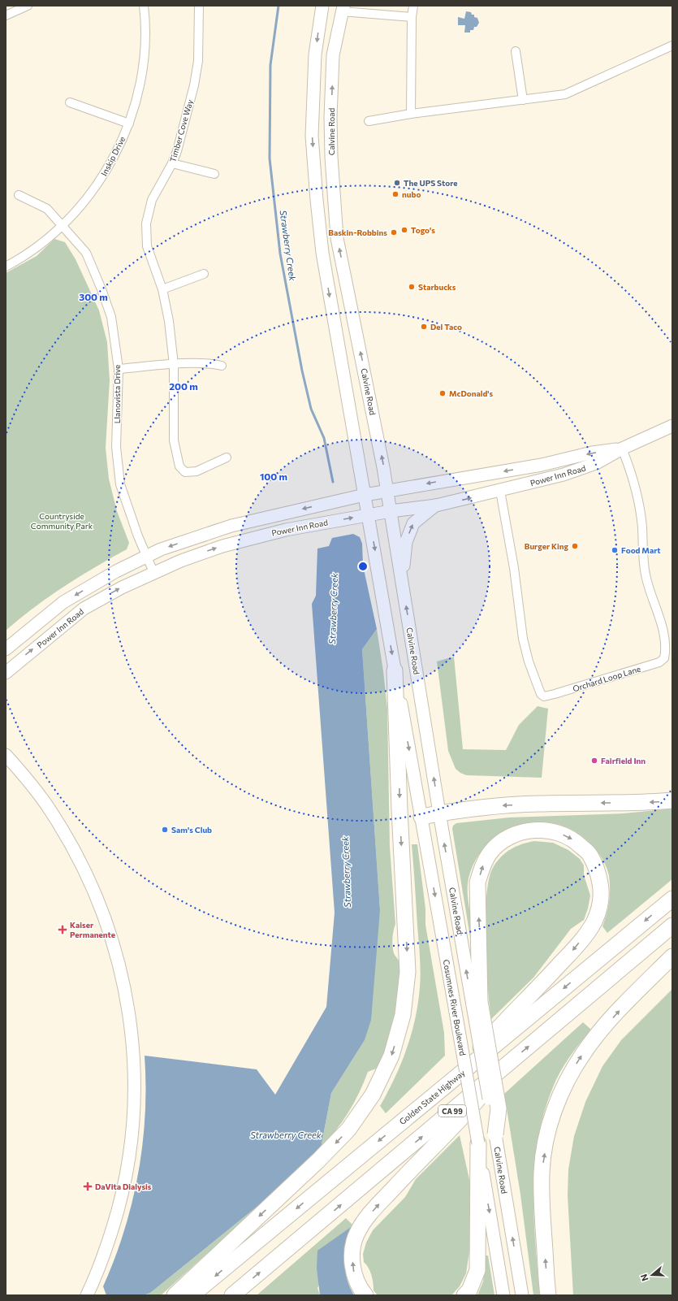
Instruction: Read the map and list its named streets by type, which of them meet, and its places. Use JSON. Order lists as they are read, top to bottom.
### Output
{
  "streets": {
    "highway": ["Golden State Highway", "CA 99"],
    "main road": ["Calvine Road", "Power Inn Road", "Cosumnes River Boulevard"],
    "street": [
      "Timber Cove Way",
      "Inskip Drive",
      "Llanovista Drive",
      "Orchard Loop Lane"
    ]
  },
  "crossings": [
    ["Calvine Road", "Power Inn Road"],
    ["Inskip Drive", "Llanovista Drive"],
    ["Llanovista Drive", "Power Inn Road"],
    ["Power Inn Road", "Orchard Loop Lane"]
  ],
  "one_way": ["Cosumnes River Boulevard"],
  "water": ["Strawberry Creek"],
  "parks": ["Countryside Community Park"],
  "places": {
    "other": [
      "The UPS Store",
      "nubo",
      "Togo's",
      "Baskin-Robbins",
      "Starbucks",
      "Del Taco",
      "McDonald's",
      "Burger King",
      "Food Mart",
      "Fairfield Inn",
      "Sam's Club"
    ],
    "health": ["Kaiser Permanente", "DaVita Dialysis"]
  },
  "north": "left",
  "rings": ["300 m", "200 m", "100 m"]
}
